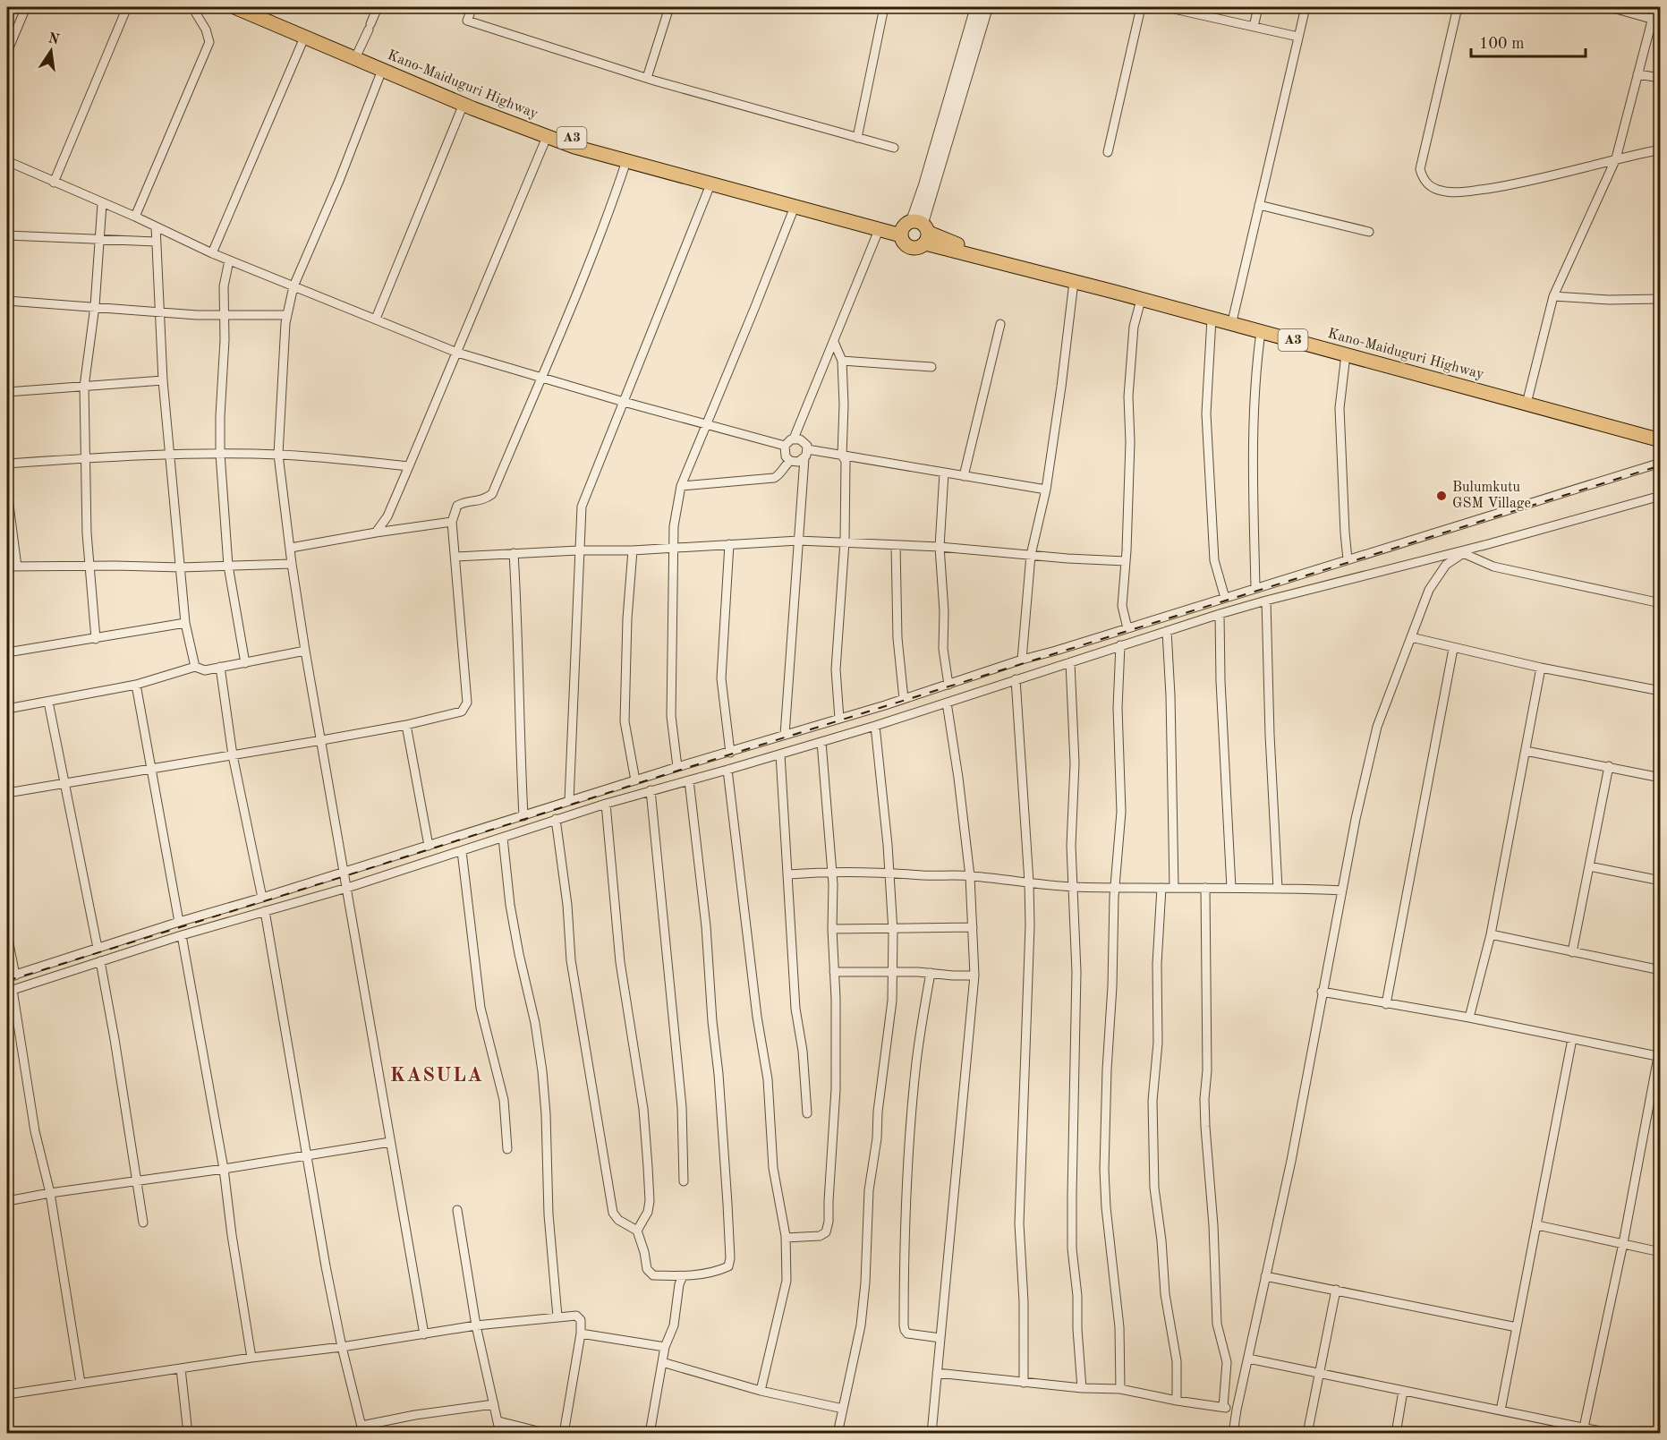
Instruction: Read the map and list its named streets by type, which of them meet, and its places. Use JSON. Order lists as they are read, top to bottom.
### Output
{
  "streets": {
    "highway": ["Kano-Maiduguri Highway", "A3"]
  },
  "districts": ["KASULA"],
  "places": ["Bulumkutu GSM Village"],
  "scale_bar": "100 m",
  "north": "top"
}
